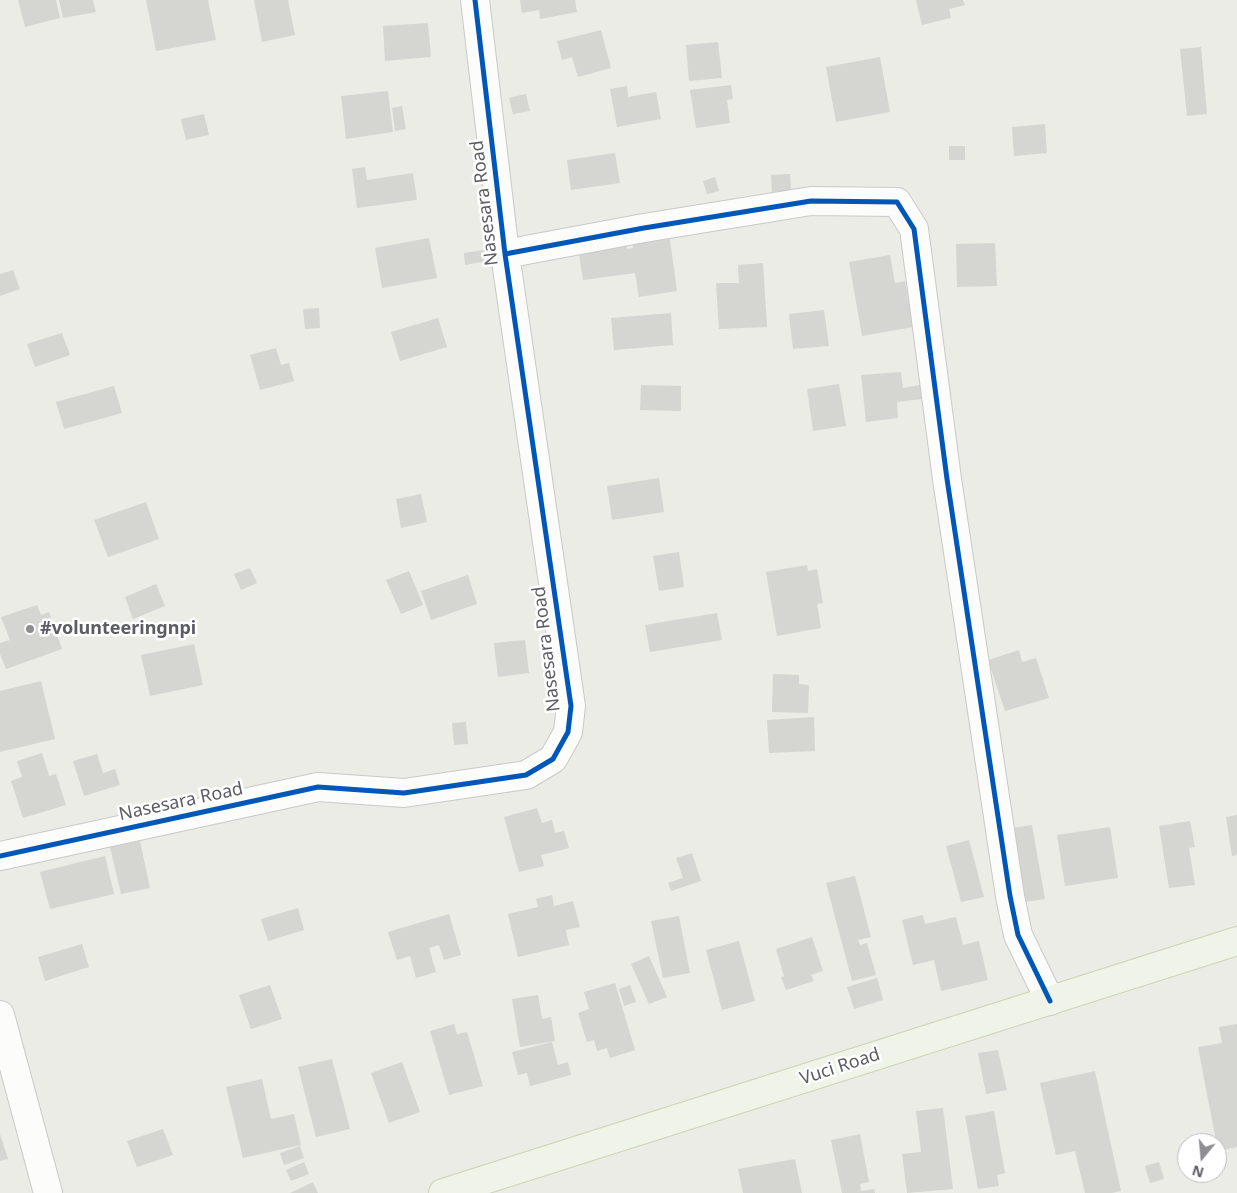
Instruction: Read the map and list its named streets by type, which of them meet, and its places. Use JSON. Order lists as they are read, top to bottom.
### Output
{
  "streets": {
    "main road": ["Vuci Road"],
    "street": ["Nasesara Road"]
  },
  "places": ["#volunteeringnpi"],
  "north": "bottom"
}
